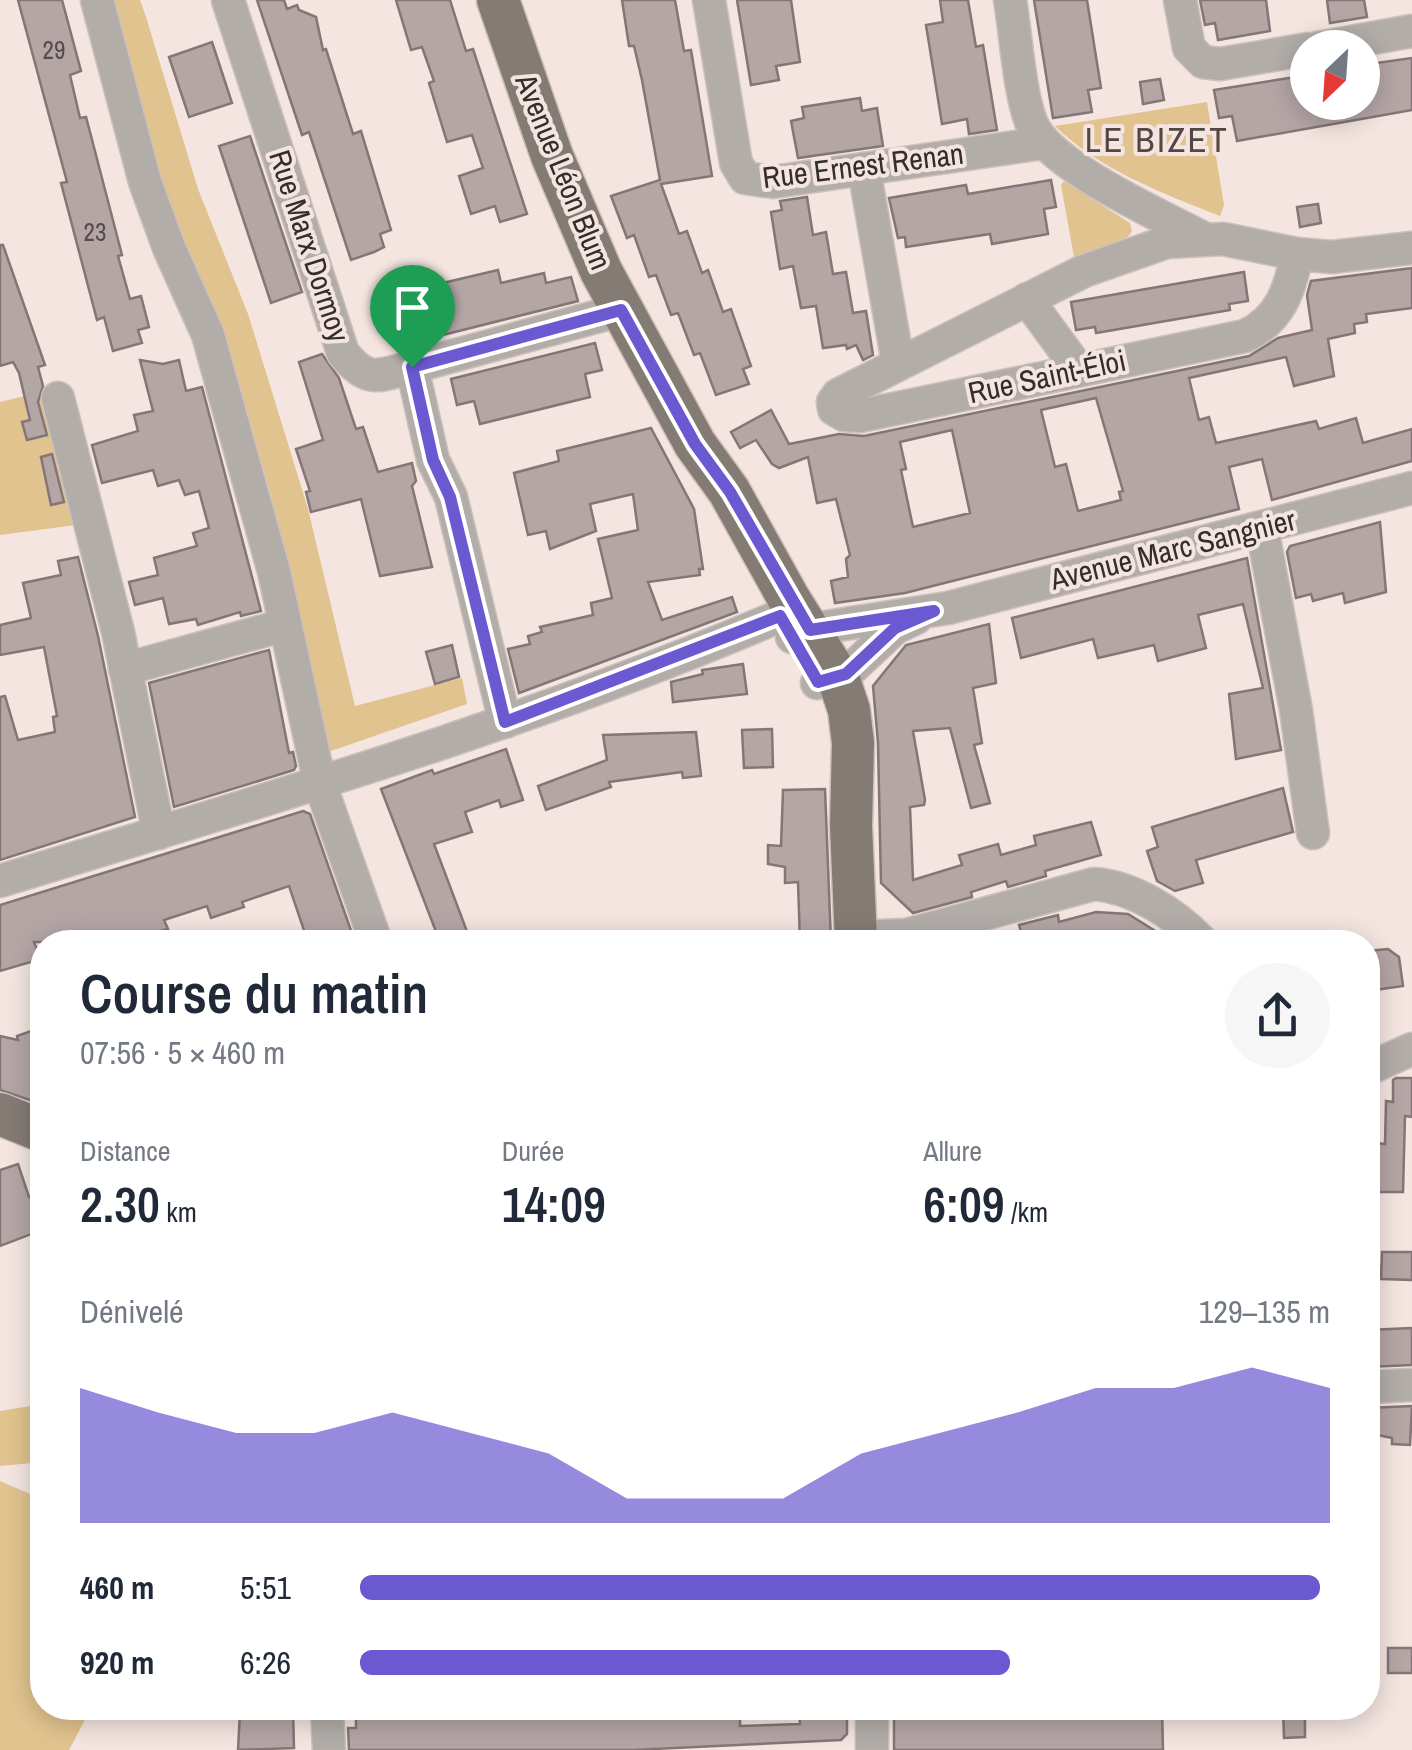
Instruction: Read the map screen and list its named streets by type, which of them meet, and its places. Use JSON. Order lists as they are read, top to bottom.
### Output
{
  "streets": {
    "main road": ["Avenue Léon Blum"],
    "street": [
      "Rue Ernest Renan",
      "Rue Marx Dormoy",
      "Rue Saint-Éloi",
      "Avenue Marc Sangnier"
    ]
  },
  "crossings": [
    ["Avenue Léon Blum", "Avenue Marc Sangnier"]
  ],
  "districts": ["LE BIZET"],
  "house_numbers": ["29", "23"],
  "north": "bottom left",
  "page": {
    "heading": ["Course du matin", "07:56 · 5 × 460 m"],
    "stats": [
      ["Distance", "2.30 km"],
      ["Durée", "14:09"],
      ["Allure", "6:09 /km"]
    ],
    "chart": ["Dénivelé", "129–135 m"],
    "list": [
      {
        "name": "460 m",
        "note": "5:51"
      },
      {
        "name": "920 m",
        "note": "6:26"
      }
    ]
  }
}
